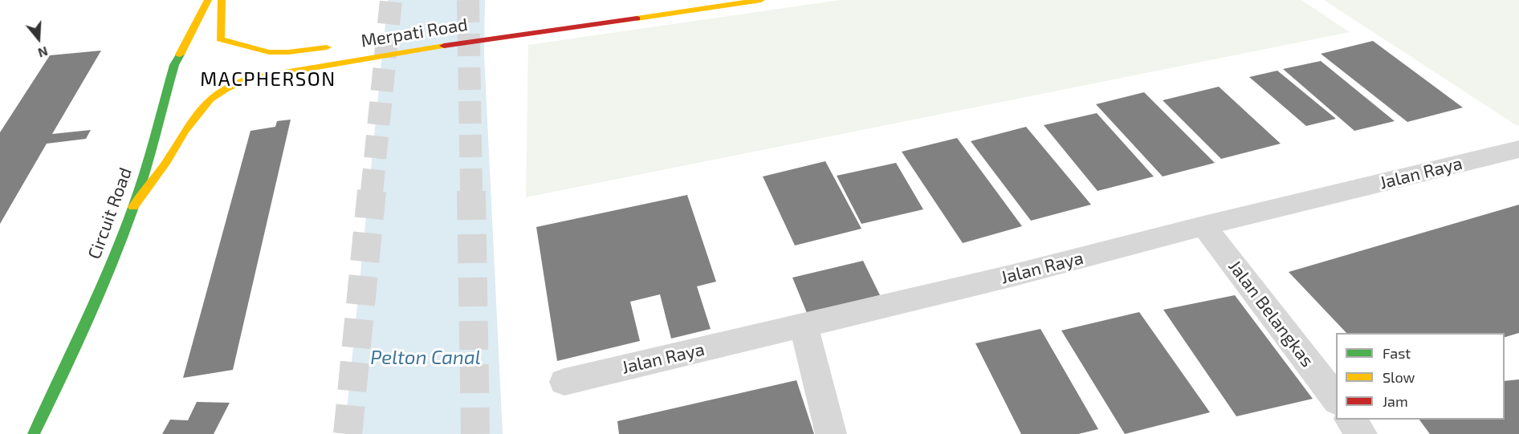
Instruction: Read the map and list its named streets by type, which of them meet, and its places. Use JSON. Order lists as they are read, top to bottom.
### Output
{
  "streets": {
    "street": [
      "Merpati Road",
      "Jalan Raya",
      "Circuit Road",
      "Jalan Belangkas"
    ]
  },
  "crossings": [
    ["Merpati Road", "Circuit Road"],
    ["Jalan Raya", "Jalan Belangkas"]
  ],
  "districts": ["MACPHERSON"],
  "water": ["Pelton Canal"],
  "legend": ["Fast", "Slow", "Jam"],
  "north": "bottom"
}
